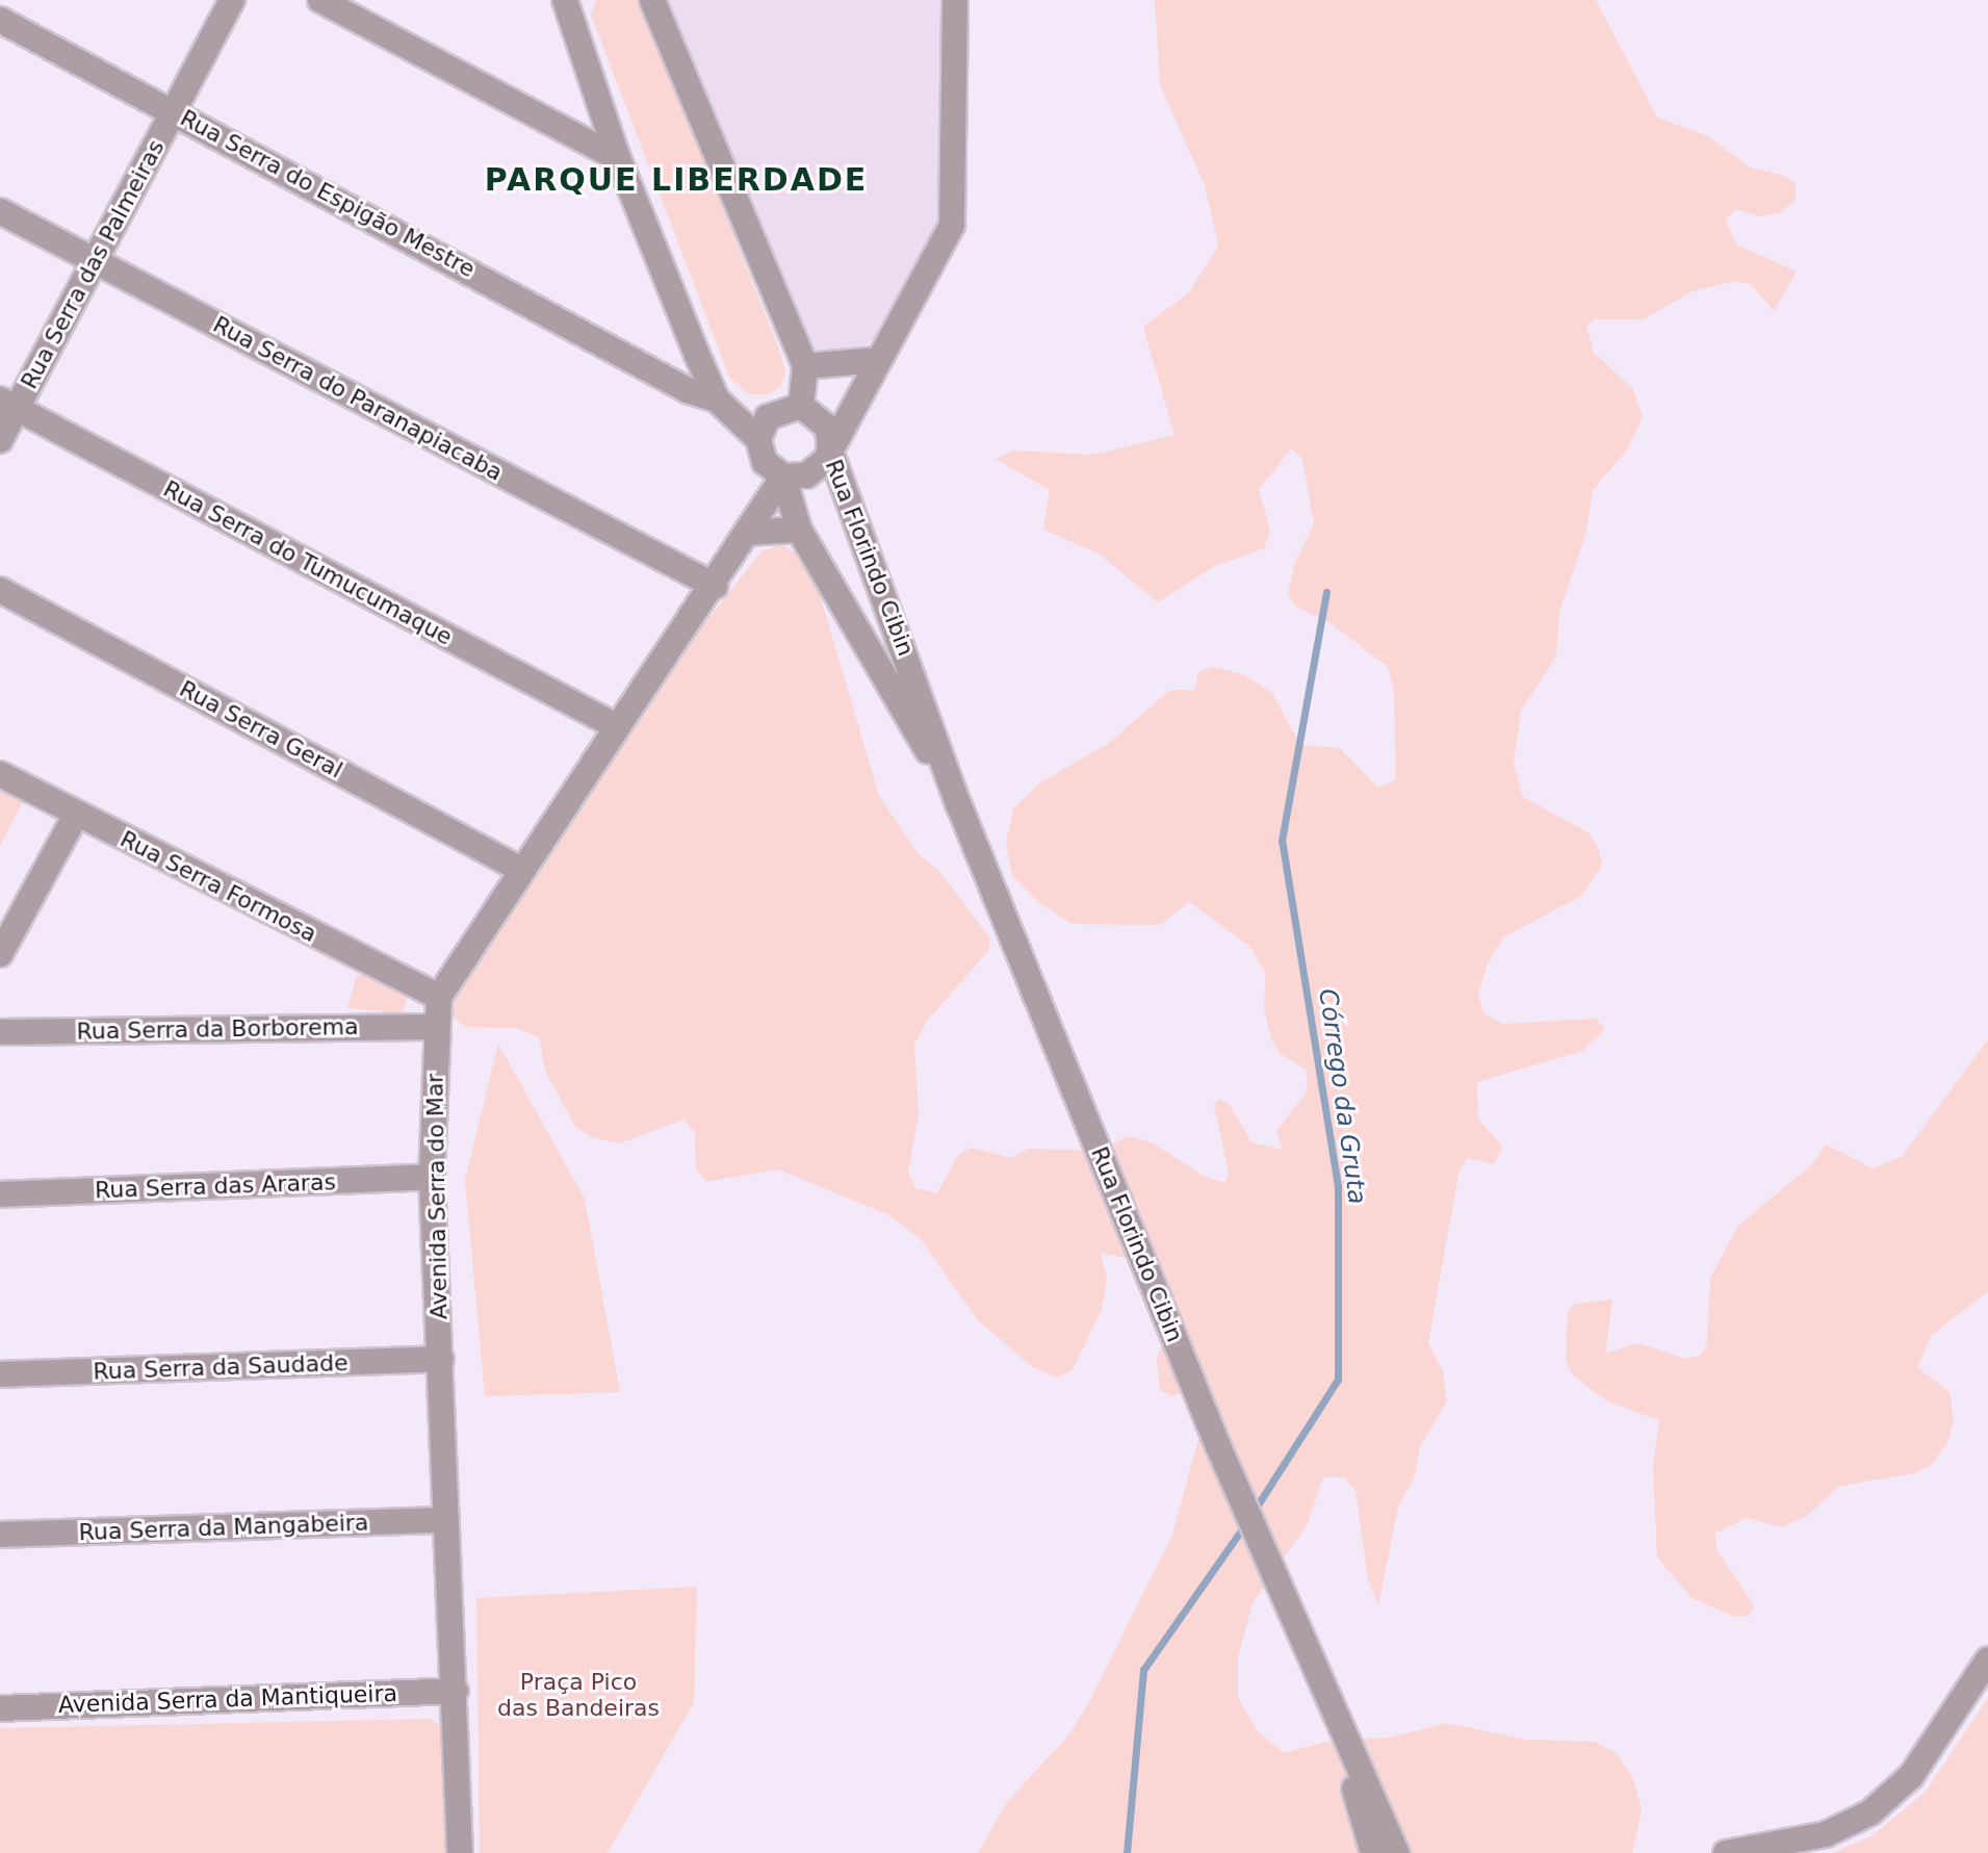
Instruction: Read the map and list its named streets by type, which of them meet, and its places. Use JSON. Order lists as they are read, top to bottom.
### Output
{
  "streets": {
    "street": [
      "Rua Serra do Espigão Mestre",
      "Rua Serra das Palmeiras",
      "Rua Serra do Paranapiacaba",
      "Rua Florindo Cibin",
      "Rua Serra do Tumucumaque",
      "Rua Serra Geral",
      "Rua Serra Formosa",
      "Rua Serra da Borborema",
      "Rua Serra das Araras",
      "Avenida Serra do Mar",
      "Rua Serra da Saudade",
      "Rua Serra da Mangabeira",
      "Avenida Serra da Mantiqueira"
    ]
  },
  "crossings": [
    ["Rua Serra do Espigão Mestre", "Rua Serra das Palmeiras"],
    ["Rua Serra das Palmeiras", "Rua Serra do Paranapiacaba"],
    ["Rua Serra das Palmeiras", "Rua Serra do Tumucumaque"],
    ["Rua Serra do Paranapiacaba", "Avenida Serra do Mar"],
    ["Rua Florindo Cibin", "Avenida Serra do Mar"],
    ["Rua Serra do Tumucumaque", "Avenida Serra do Mar"],
    ["Rua Serra Geral", "Avenida Serra do Mar"],
    ["Rua Serra Formosa", "Avenida Serra do Mar"],
    ["Rua Serra da Borborema", "Avenida Serra do Mar"],
    ["Rua Serra das Araras", "Avenida Serra do Mar"],
    ["Avenida Serra do Mar", "Rua Serra da Saudade"],
    ["Avenida Serra do Mar", "Rua Serra da Mangabeira"],
    ["Avenida Serra do Mar", "Avenida Serra da Mantiqueira"]
  ],
  "districts": ["PARQUE LIBERDADE"],
  "water": ["Córrego da Gruta"],
  "parks": ["Praça Pico das Bandeiras"]
}
